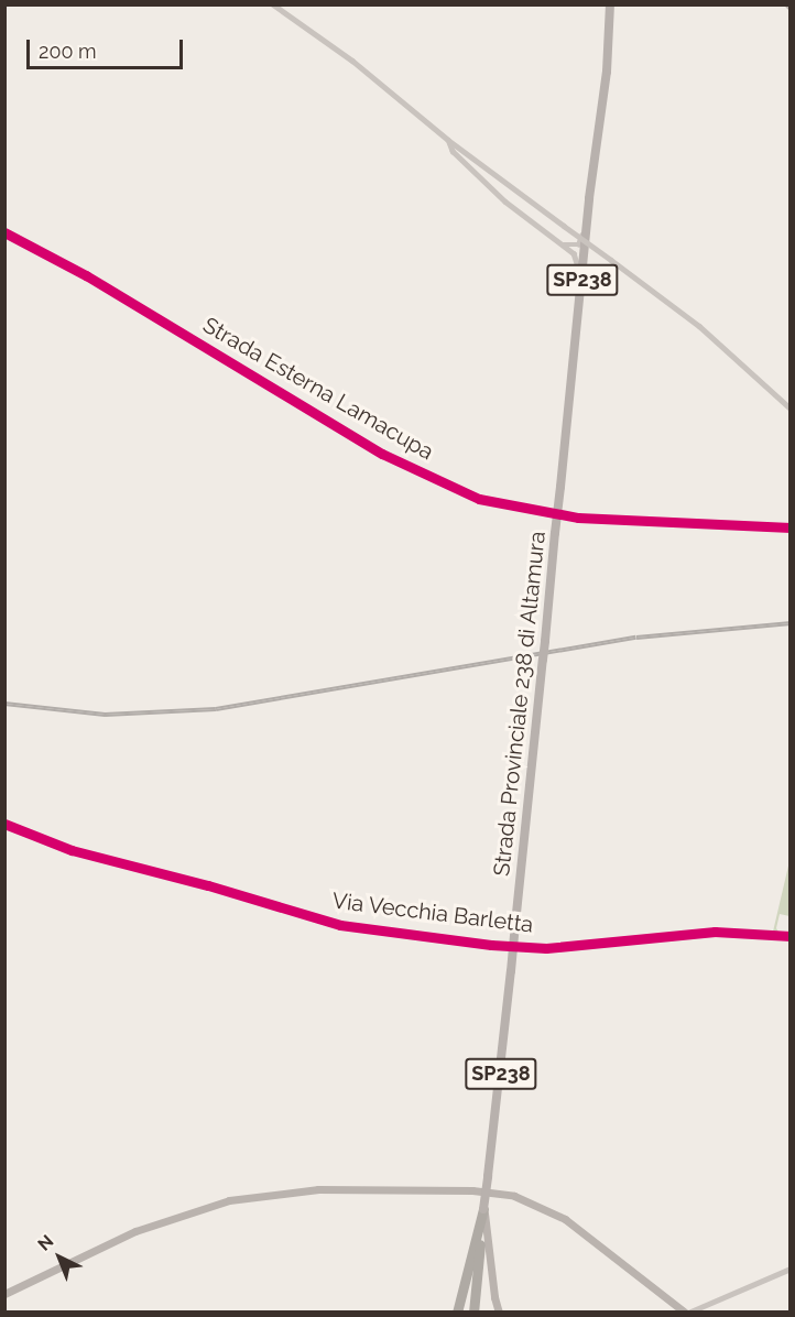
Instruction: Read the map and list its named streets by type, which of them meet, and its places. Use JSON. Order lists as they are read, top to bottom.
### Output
{
  "streets": {
    "highway": ["SP238"],
    "main road": ["Strada Provinciale 238 di Altamura"],
    "street": ["Strada Esterna Lamacupa", "Via Vecchia Barletta"]
  },
  "crossings": [
    ["SP238", "Strada Provinciale 238 di Altamura"]
  ],
  "scale_bar": "200 m",
  "north": "top left"
}
